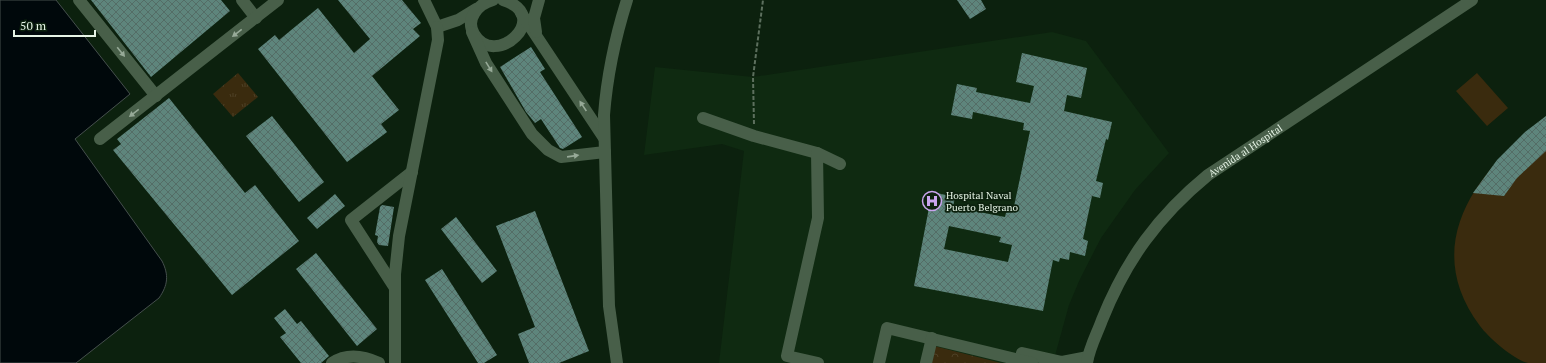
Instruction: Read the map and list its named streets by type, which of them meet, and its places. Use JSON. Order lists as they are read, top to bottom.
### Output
{
  "streets": {
    "street": ["Avenida al Hospital"]
  },
  "places": {
    "hospital": ["Hospital Naval Puerto Belgrano"]
  },
  "scale_bar": "50 m"
}
